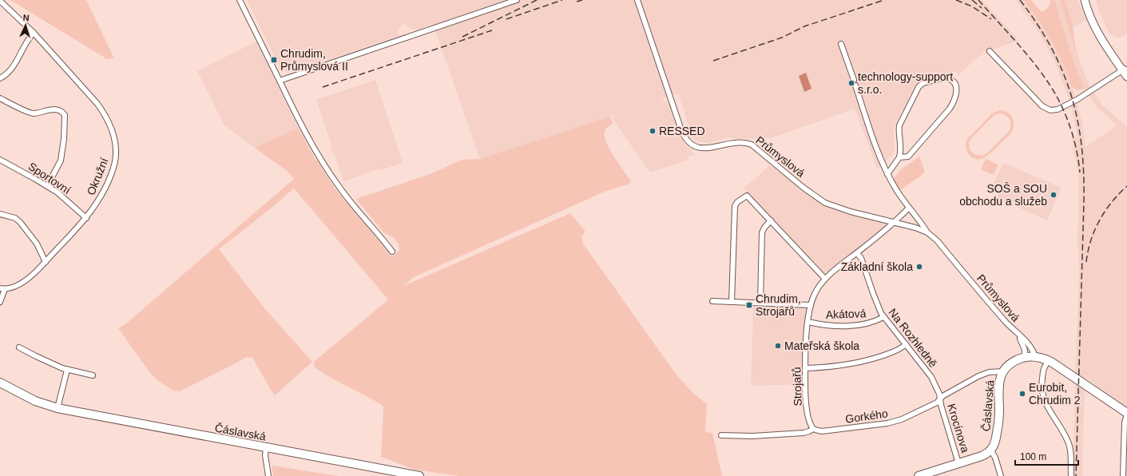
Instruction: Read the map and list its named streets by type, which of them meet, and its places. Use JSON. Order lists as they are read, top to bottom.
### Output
{
  "streets": {
    "main road": ["Čáslavská"],
    "street": [
      "Průmyslová",
      "Okružní",
      "Sportovní",
      "Akátová",
      "Na Rozhledně",
      "Strojařů",
      "Gorkého",
      "Krocínova"
    ]
  },
  "crossings": [
    ["Průmyslová", "Strojařů"],
    ["Průmyslová", "Čáslavská"],
    ["Okružní", "Sportovní"],
    ["Akátová", "Na Rozhledně"],
    ["Akátová", "Strojařů"],
    ["Na Rozhledně", "Strojařů"],
    ["Na Rozhledně", "Gorkého"],
    ["Na Rozhledně", "Krocínova"],
    ["Strojařů", "Gorkého"],
    ["Čáslavská", "Gorkého"],
    ["Gorkého", "Krocínova"]
  ],
  "places": {
    "transit": ["Chrudim, Průmyslová II", "Chrudim, Strojařů"],
    "other": [
      "technology-support s.r.o.",
      "RESSED",
      "SOŠ a SOU obchodu a služeb",
      "Základní škola",
      "Mateřská škola",
      "Eurobit, Chrudim 2"
    ]
  },
  "scale_bar": "100 m",
  "north": "top"
}
